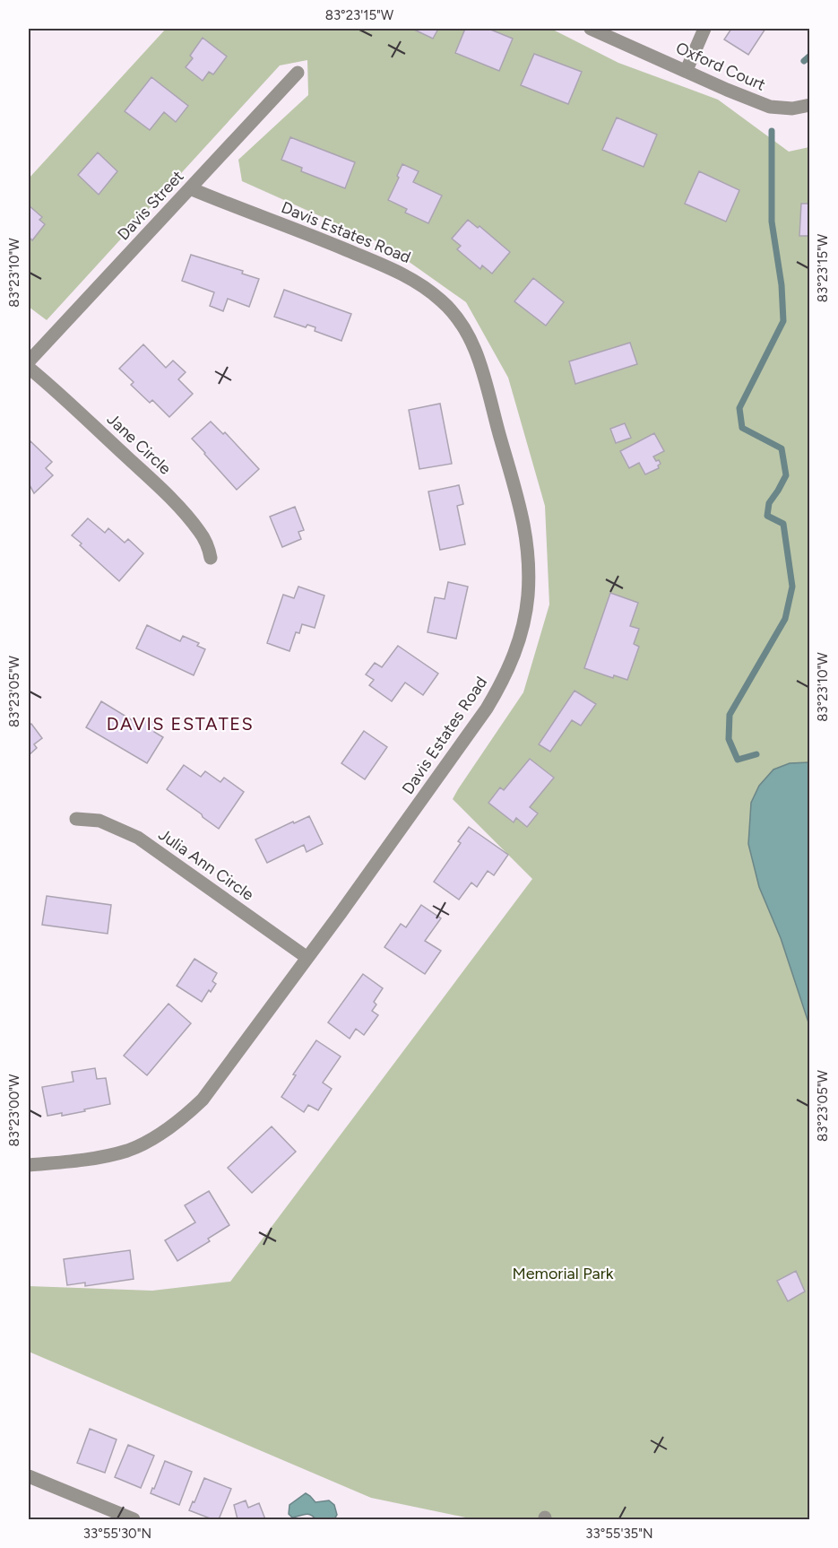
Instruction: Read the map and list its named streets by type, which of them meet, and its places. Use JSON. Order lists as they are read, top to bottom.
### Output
{
  "streets": {
    "street": [
      "Oxford Court",
      "Davis Street",
      "Davis Estates Road",
      "Jane Circle",
      "Julia Ann Circle"
    ]
  },
  "crossings": [
    ["Davis Street", "Davis Estates Road"],
    ["Davis Estates Road", "Julia Ann Circle"]
  ],
  "districts": ["DAVIS ESTATES"],
  "parks": ["Memorial Park"],
  "coordinates": [
    "83°23'15\"W",
    "83°23'10\"W",
    "83°23'05\"W",
    "83°23'00\"W",
    "33°55'30\"N",
    "33°55'35\"N"
  ]
}
